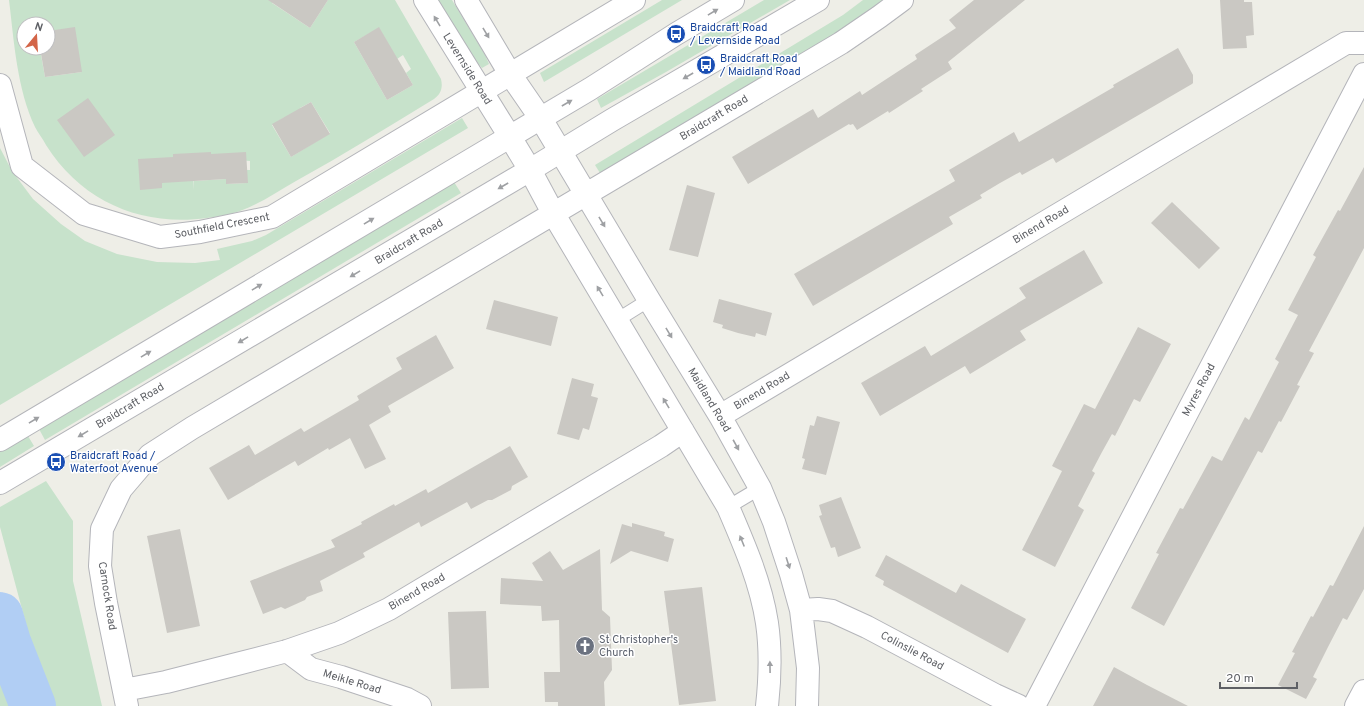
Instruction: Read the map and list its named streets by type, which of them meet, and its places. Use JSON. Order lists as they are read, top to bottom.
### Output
{
  "streets": {
    "street": [
      "Levernside Road",
      "Braidcraft Road",
      "Binend Road",
      "Southfield Crescent",
      "Myres Road",
      "Maidland Road",
      "Carnock Road",
      "Colinslie Road",
      "Meikle Road"
    ]
  },
  "crossings": [
    ["Levernside Road", "Southfield Crescent"],
    ["Braidcraft Road", "Maidland Road"],
    ["Braidcraft Road", "Carnock Road"],
    ["Binend Road", "Maidland Road"],
    ["Binend Road", "Carnock Road"],
    ["Binend Road", "Meikle Road"],
    ["Maidland Road", "Colinslie Road"]
  ],
  "places": {
    "bus stop": ["Braidcraft Road / Levernside Road", "Braidcraft Road / Maidland Road", "Braidcraft Road / Waterfoot Avenue"],
    "church": ["St Christopher's Church"]
  },
  "scale_bar": "20 m",
  "north": "top"
}
